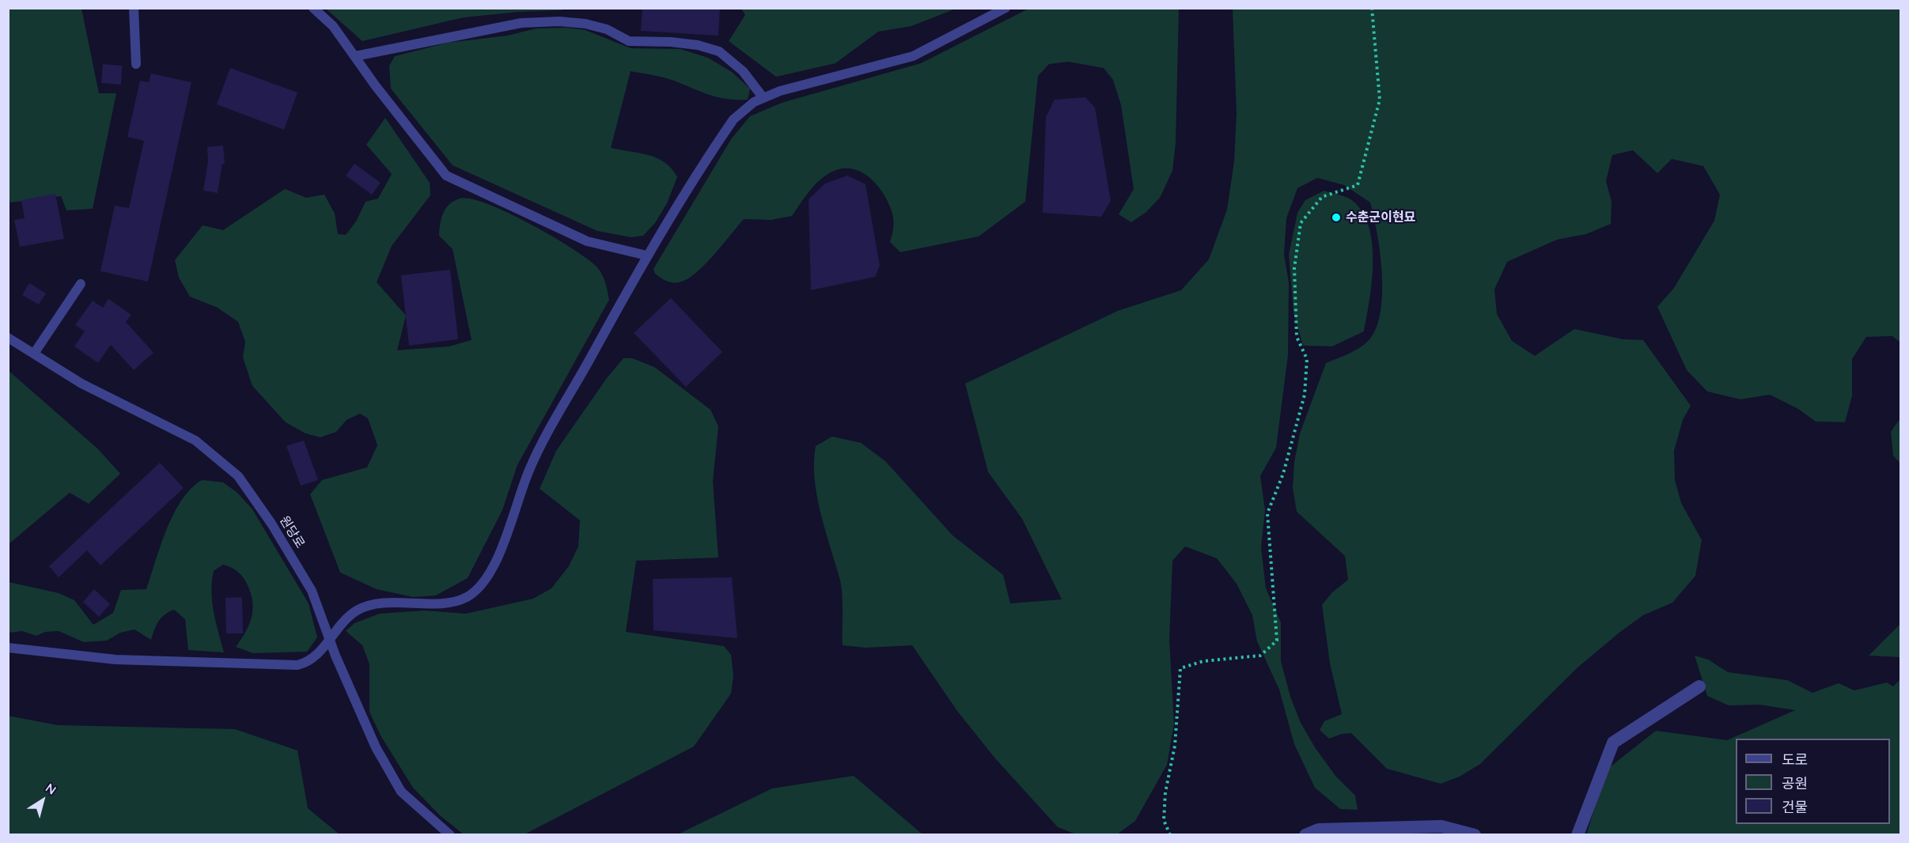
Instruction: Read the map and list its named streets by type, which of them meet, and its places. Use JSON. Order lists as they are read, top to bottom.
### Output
{
  "streets": {
    "lane": ["원당로"]
  },
  "places": ["수춘군이현묘"],
  "legend": ["도로", "공원", "건물"],
  "north": "top right"
}
